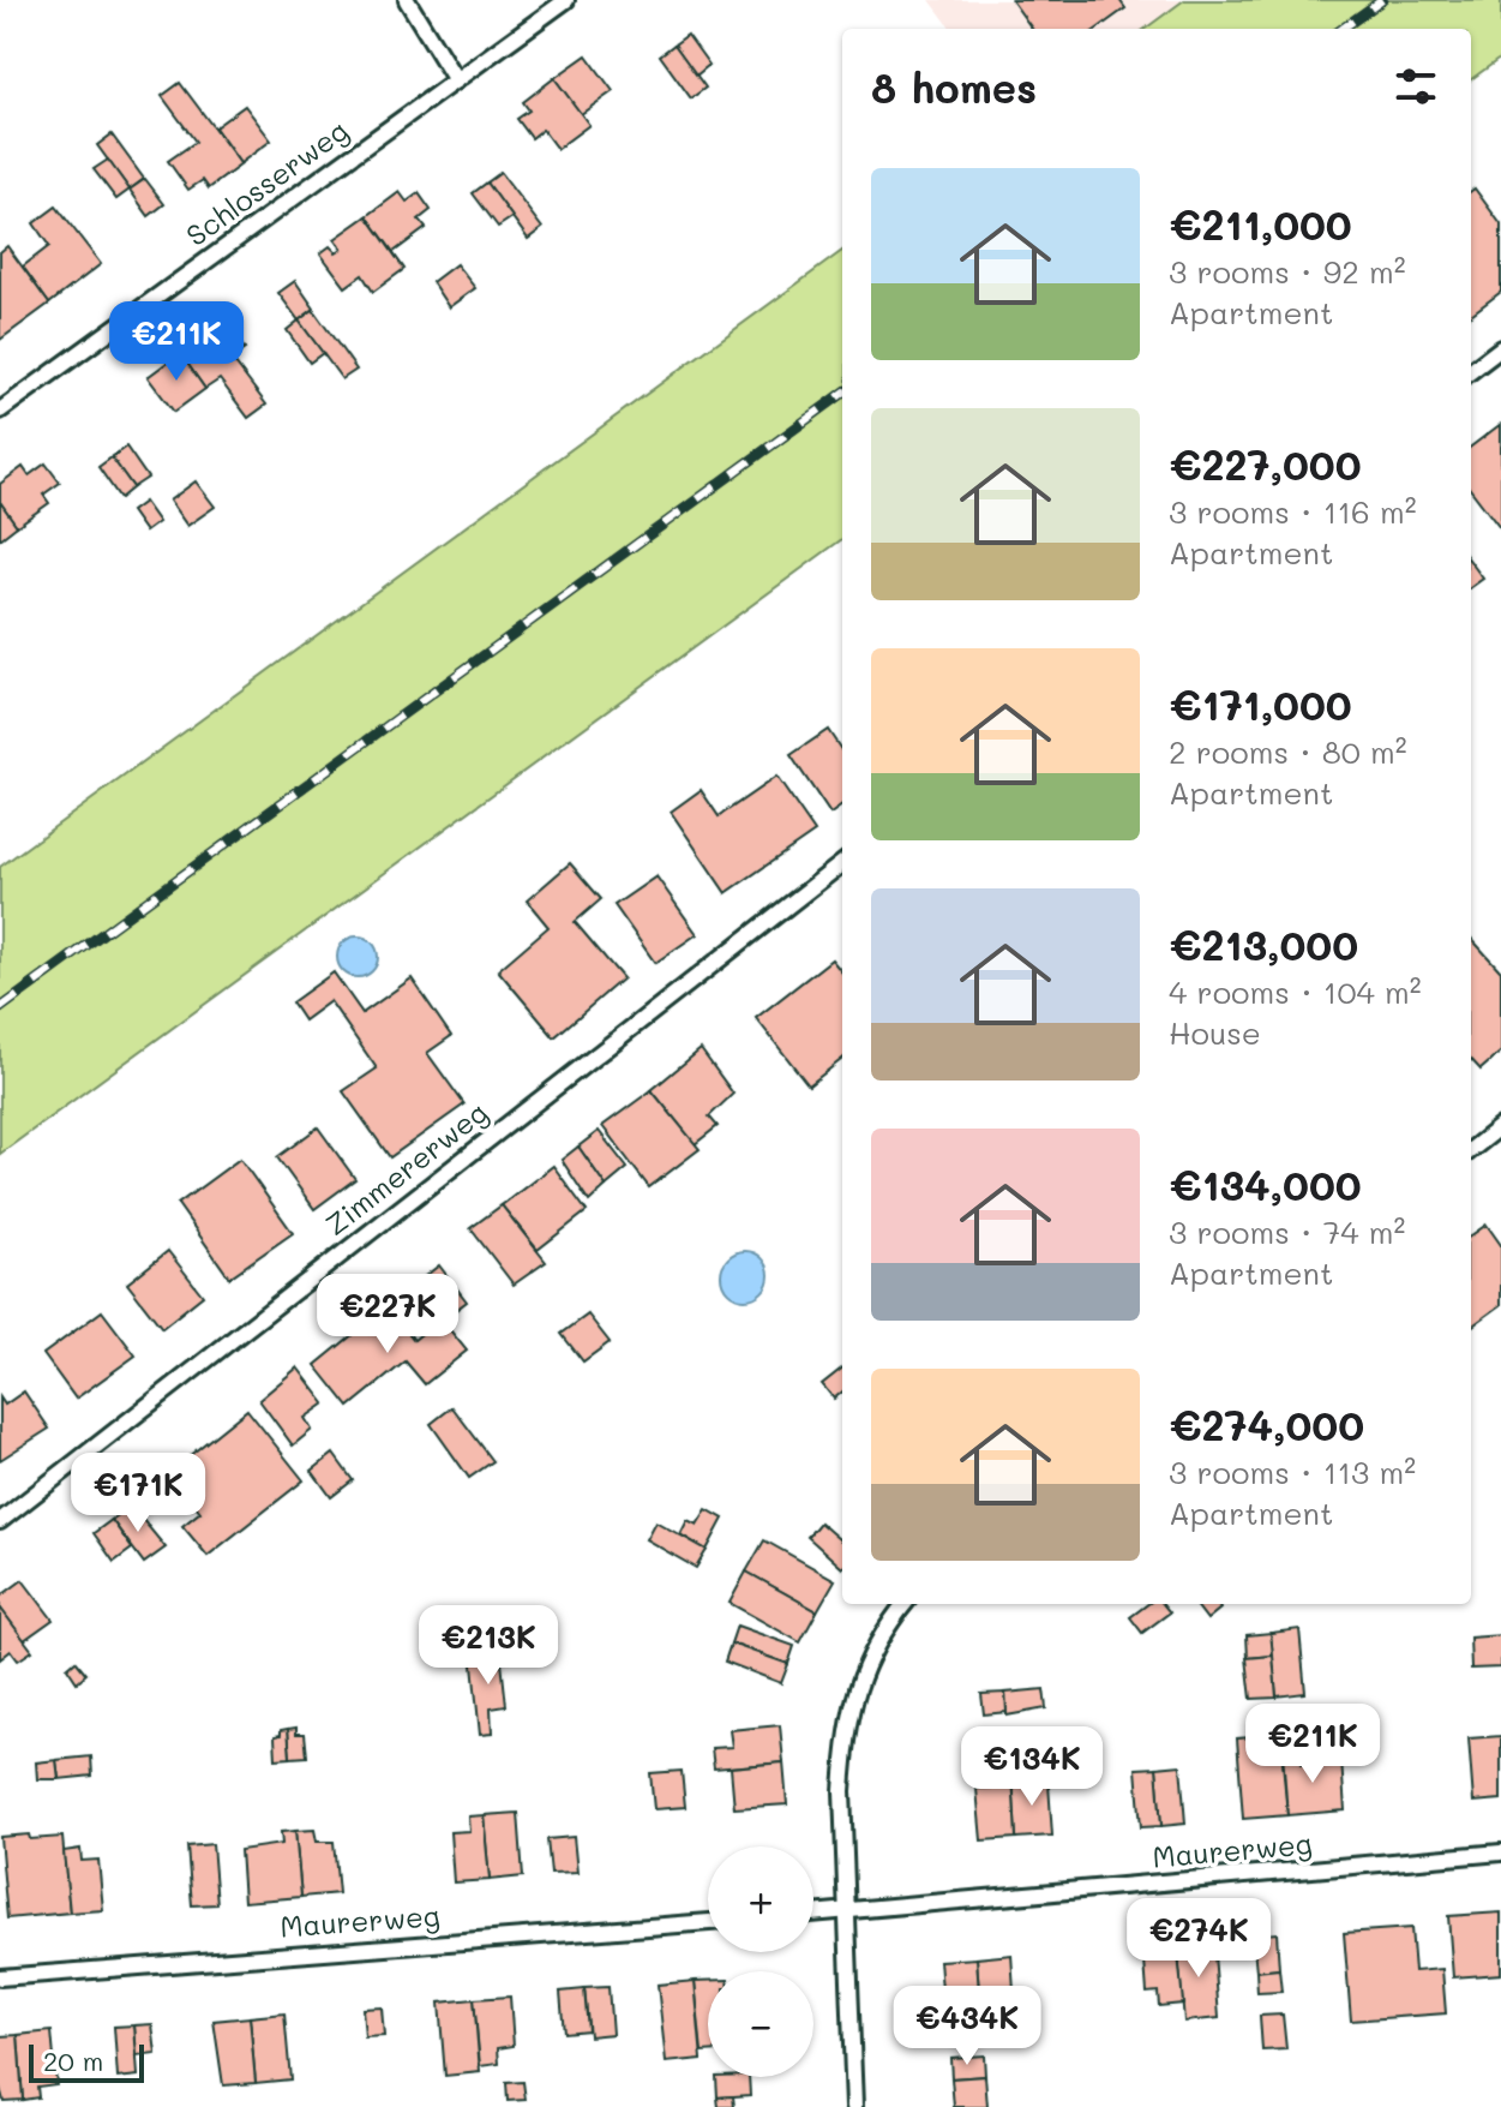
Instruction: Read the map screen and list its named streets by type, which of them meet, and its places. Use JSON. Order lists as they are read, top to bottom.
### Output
{
  "streets": {
    "lane": ["Schlosserweg", "Zimmererweg", "Maurerweg"]
  },
  "scale_bar": "20 m",
  "page": {
    "heading": "8 homes",
    "list": [
      {
        "name": "€211,000",
        "note": "3 rooms · 92 m² · Apartment"
      },
      {
        "name": "€227,000",
        "note": "3 rooms · 116 m² · Apartment"
      },
      {
        "name": "€171,000",
        "note": "2 rooms · 80 m² · Apartment"
      },
      {
        "name": "€213,000",
        "note": "4 rooms · 104 m² · House"
      },
      {
        "name": "€134,000",
        "note": "3 rooms · 74 m² · Apartment"
      },
      {
        "name": "€274,000",
        "note": "3 rooms · 113 m² · Apartment"
      }
    ],
    "price": [
      "€211K",
      "€227K",
      "€171K",
      "€213K",
      "€211K",
      "€134K",
      "€274K",
      "€434K"
    ],
    "map_buttons": ["+", "−"],
    "scale": "20 m"
  }
}
